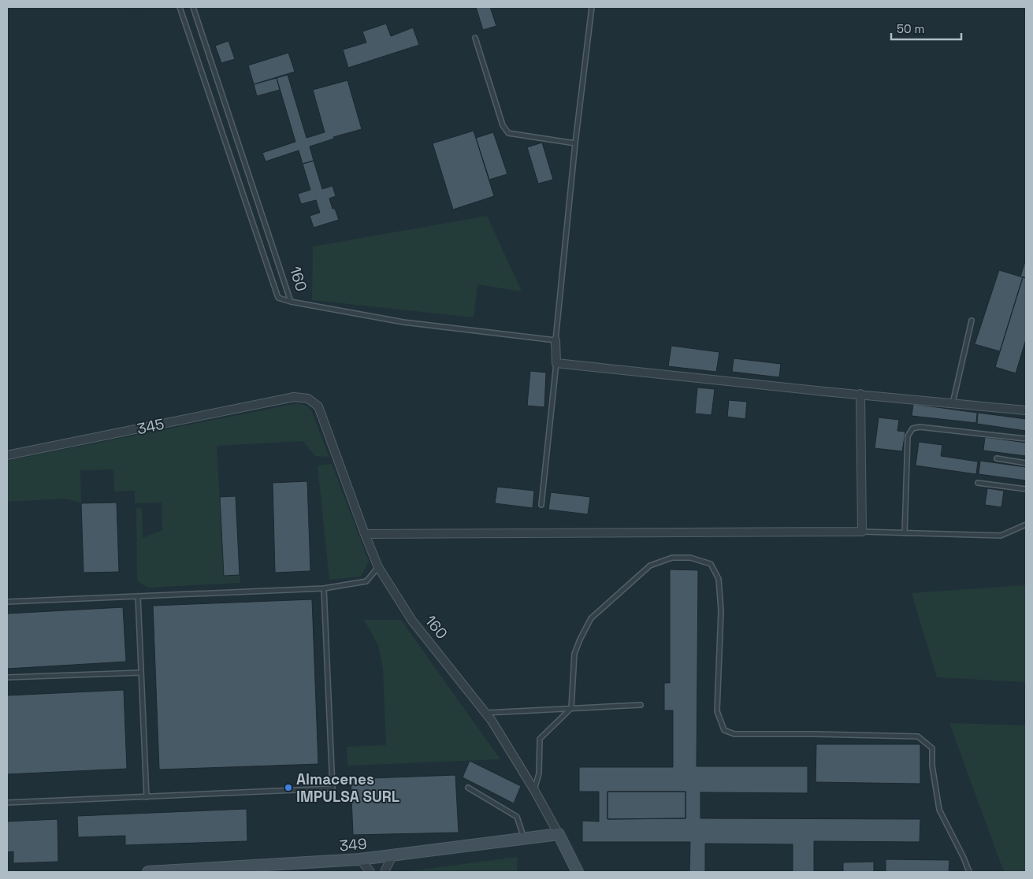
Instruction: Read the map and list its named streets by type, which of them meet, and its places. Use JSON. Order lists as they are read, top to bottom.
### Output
{
  "streets": {
    "street": ["160", "345", "349"]
  },
  "crossings": [
    ["160", "345"],
    ["160", "349"]
  ],
  "places": ["Almacenes IMPULSA SURL"],
  "scale_bar": "50 m"
}
